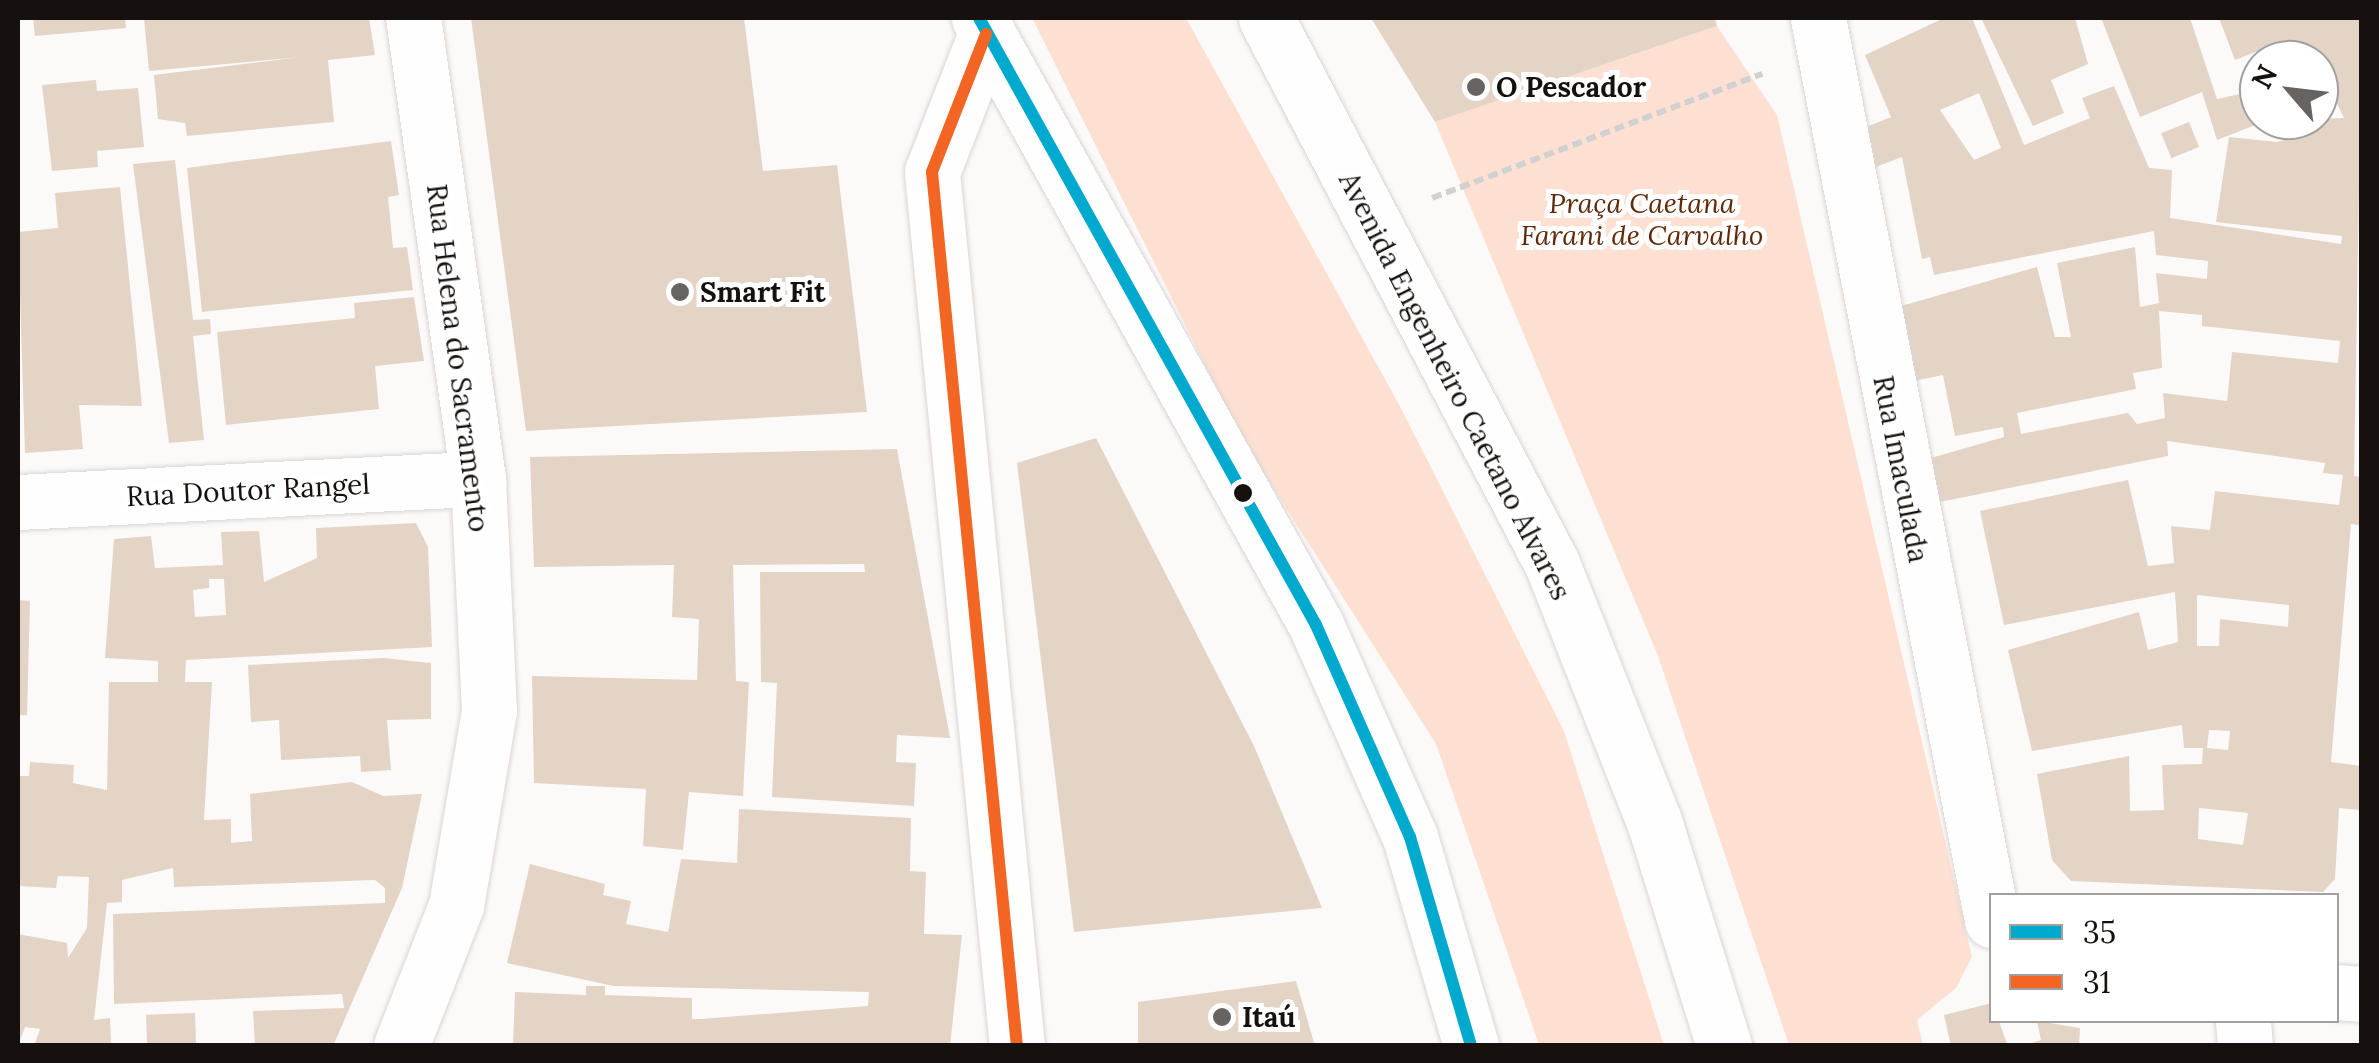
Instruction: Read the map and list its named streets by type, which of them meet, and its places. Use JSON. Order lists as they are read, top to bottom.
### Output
{
  "streets": {
    "street": [
      "Rua Helena do Sacramento",
      "Avenida Engenheiro Caetano Alvares",
      "Rua Imaculada",
      "Rua Doutor Rangel"
    ]
  },
  "crossings": [
    ["Rua Helena do Sacramento", "Rua Doutor Rangel"]
  ],
  "parks": ["Praça Caetana Farani de Carvalho"],
  "places": ["O Pescador", "Smart Fit", "Itaú"],
  "lines": ["transit line 35", "transit line 31"],
  "legend": ["35", "31"],
  "north": "top left"
}
